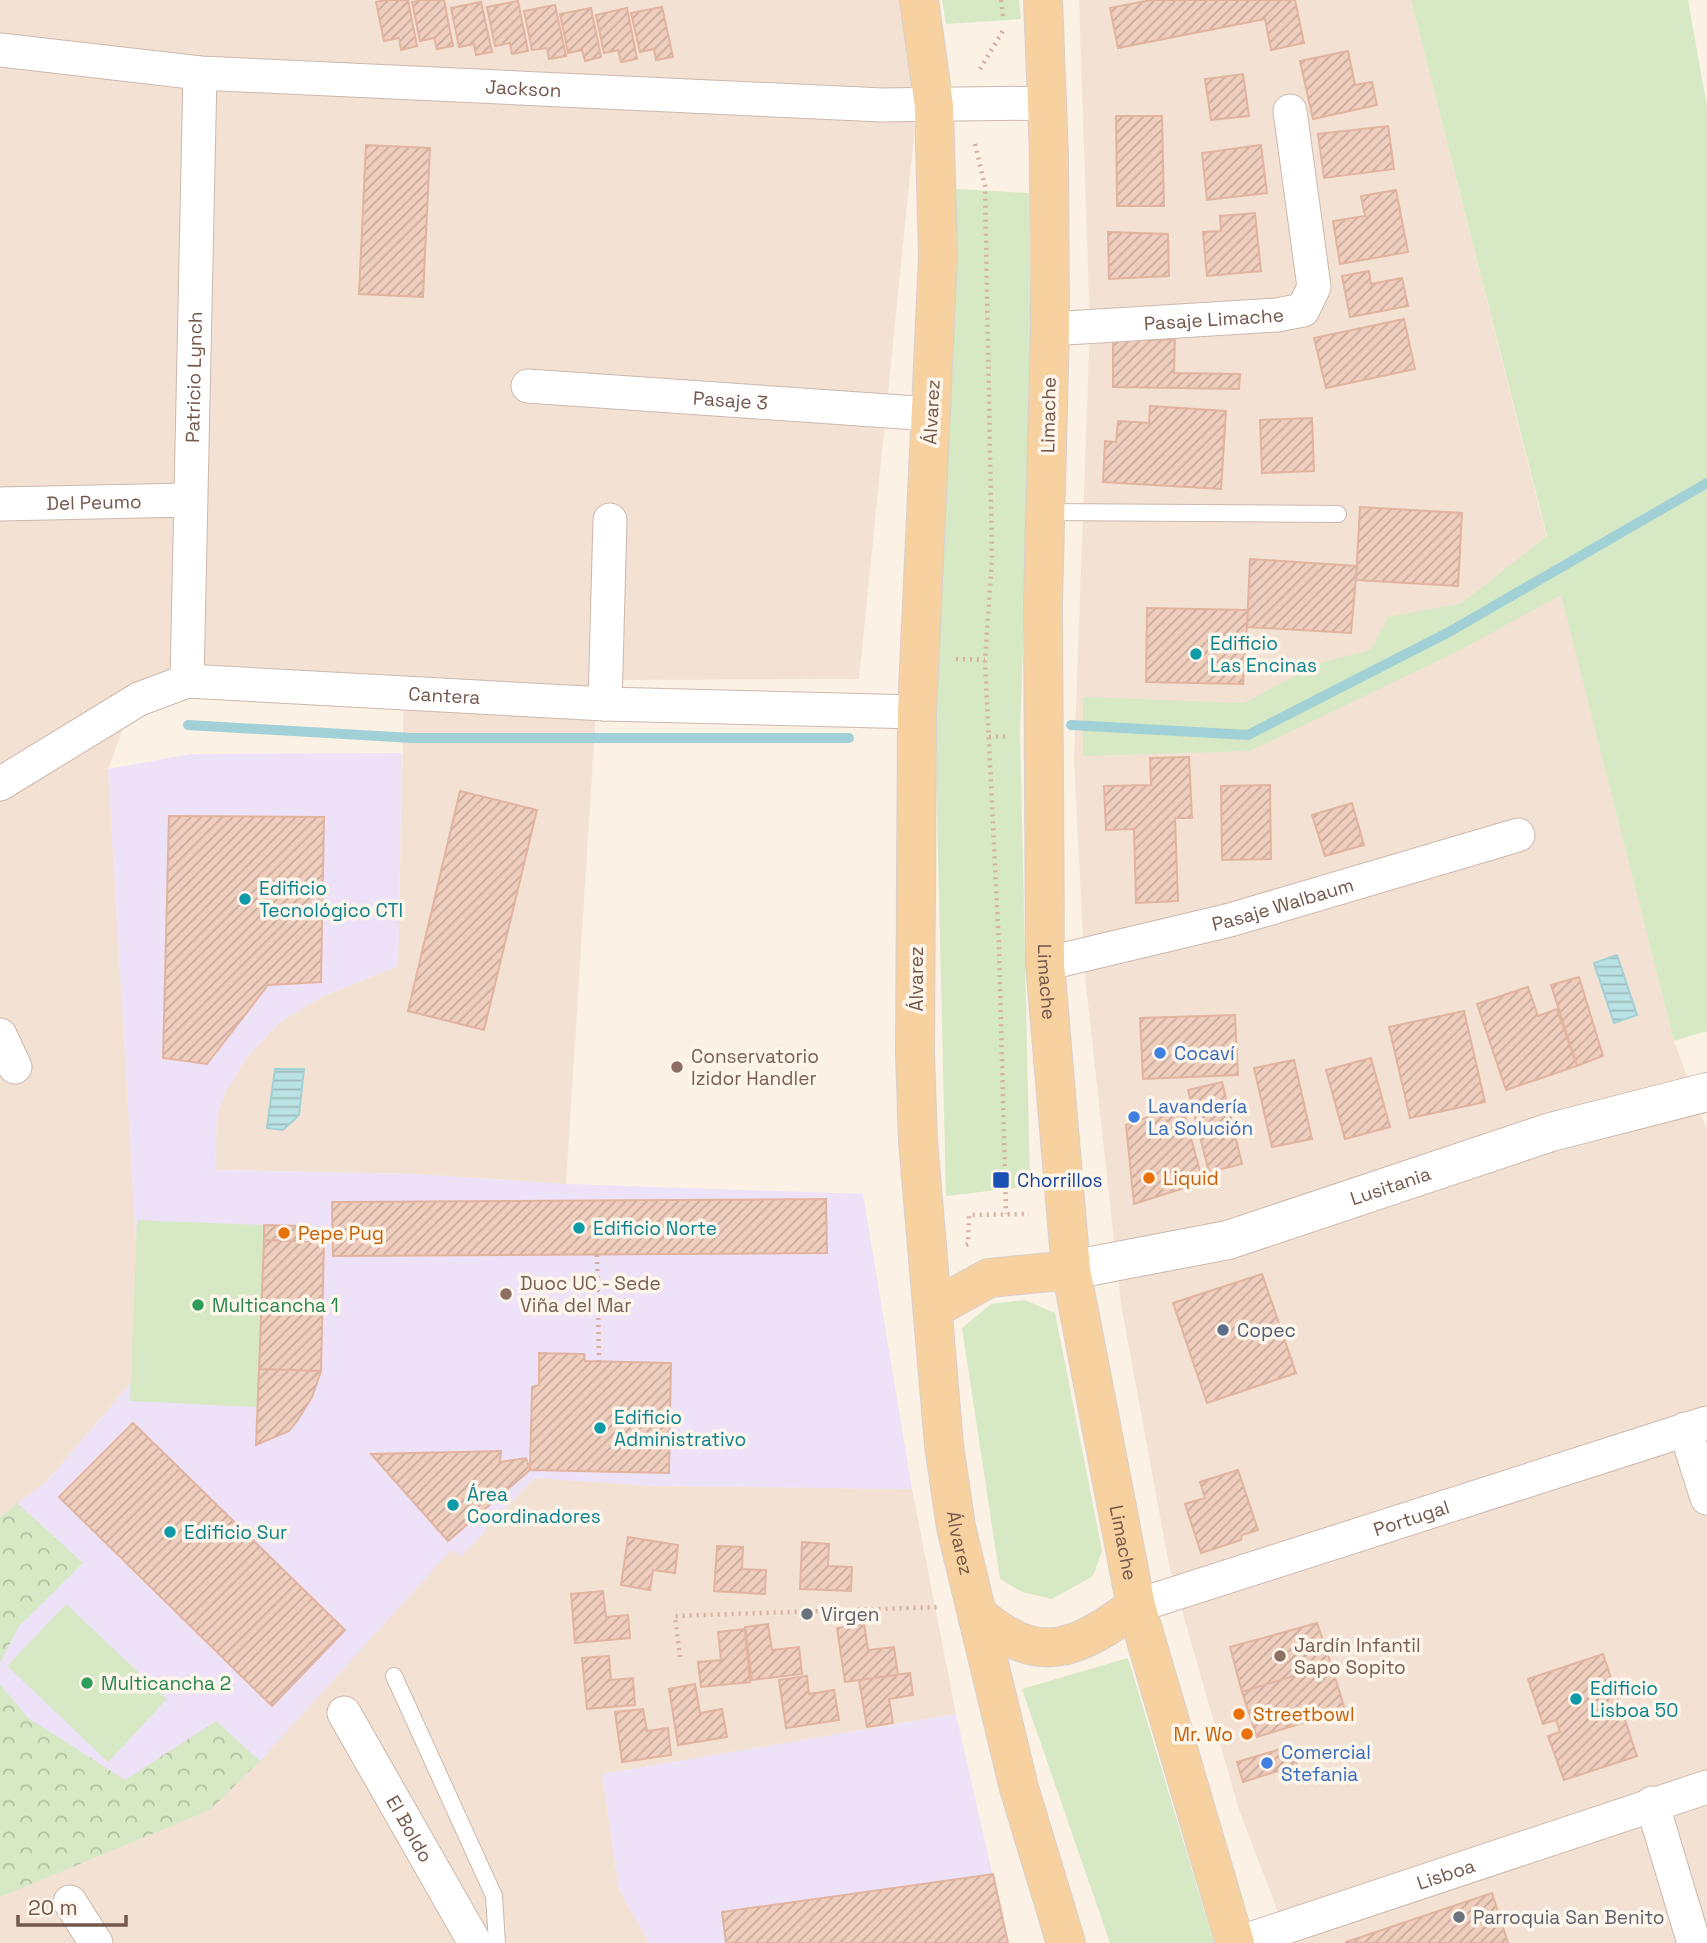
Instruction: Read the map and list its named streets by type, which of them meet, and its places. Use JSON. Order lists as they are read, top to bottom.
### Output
{
  "streets": {
    "main road": ["Álvarez", "Limache"],
    "street": [
      "Jackson",
      "Pasaje Limache",
      "Patricio Lynch",
      "Pasaje 3",
      "Del Peumo",
      "Cantera",
      "Pasaje Walbaum",
      "Lusitania",
      "Portugal",
      "El Boldo",
      "Lisboa"
    ]
  },
  "crossings": [
    ["Jackson", "Patricio Lynch"],
    ["Jackson", "Álvarez"],
    ["Jackson", "Limache"],
    ["Pasaje Limache", "Limache"],
    ["Patricio Lynch", "Del Peumo"],
    ["Patricio Lynch", "Cantera"],
    ["Pasaje 3", "Álvarez"],
    ["Álvarez", "Cantera"],
    ["Limache", "Pasaje Walbaum"],
    ["Limache", "Lusitania"],
    ["Limache", "Portugal"],
    ["Limache", "Lisboa"]
  ],
  "places": {
    "other": [
      "Edificio Las Encinas",
      "Edificio Tecnológico CTI",
      "Cocaví",
      "Conservatorio Izidor Handler",
      "Lavandería La Solución",
      "Liquid",
      "Edificio Norte",
      "Pepe Pug",
      "Duoc UC - Sede Viña del Mar",
      "Multicancha 1",
      "Copec",
      "Edificio Administrativo",
      "Área Coordinadores",
      "Edificio Sur",
      "Virgen",
      "Jardín Infantil Sapo Sopito",
      "Multicancha 2",
      "Edificio Lisboa 50",
      "Streetbowl",
      "Mr. Wo",
      "Comercial Stefania",
      "Parroquia San Benito"
    ],
    "transit": ["Chorrillos"]
  },
  "scale_bar": "20 m"
}
